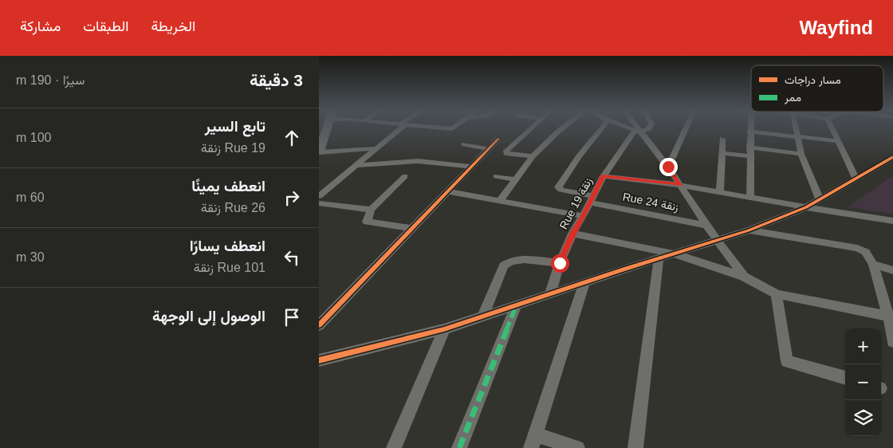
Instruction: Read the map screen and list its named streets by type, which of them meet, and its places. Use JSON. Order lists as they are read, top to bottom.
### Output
{
  "streets": {
    "street": ["Rue 24 زنقة", "Rue 19 زنقة"]
  },
  "crossings": [
    ["Rue 24 زنقة", "Rue 19 زنقة"]
  ],
  "legend": ["مسار دراجات", "ممر"],
  "page": {
    "header": "Wayfind",
    "nav": ["الخريطة", "الطبقات", "مشاركة"],
    "heading": ["3 دقيقة", "سيرًا · 190 m"],
    "list": [
      ["تابع السير", "Rue 19 زنقة", "100 m"],
      ["انعطف يمينًا", "Rue 26 زنقة", "60 m"],
      ["انعطف يسارًا", "Rue 101 زنقة", "30 m"],
      "الوصول إلى الوجهة"
    ],
    "map_buttons": ["+", "−"]
  }
}
